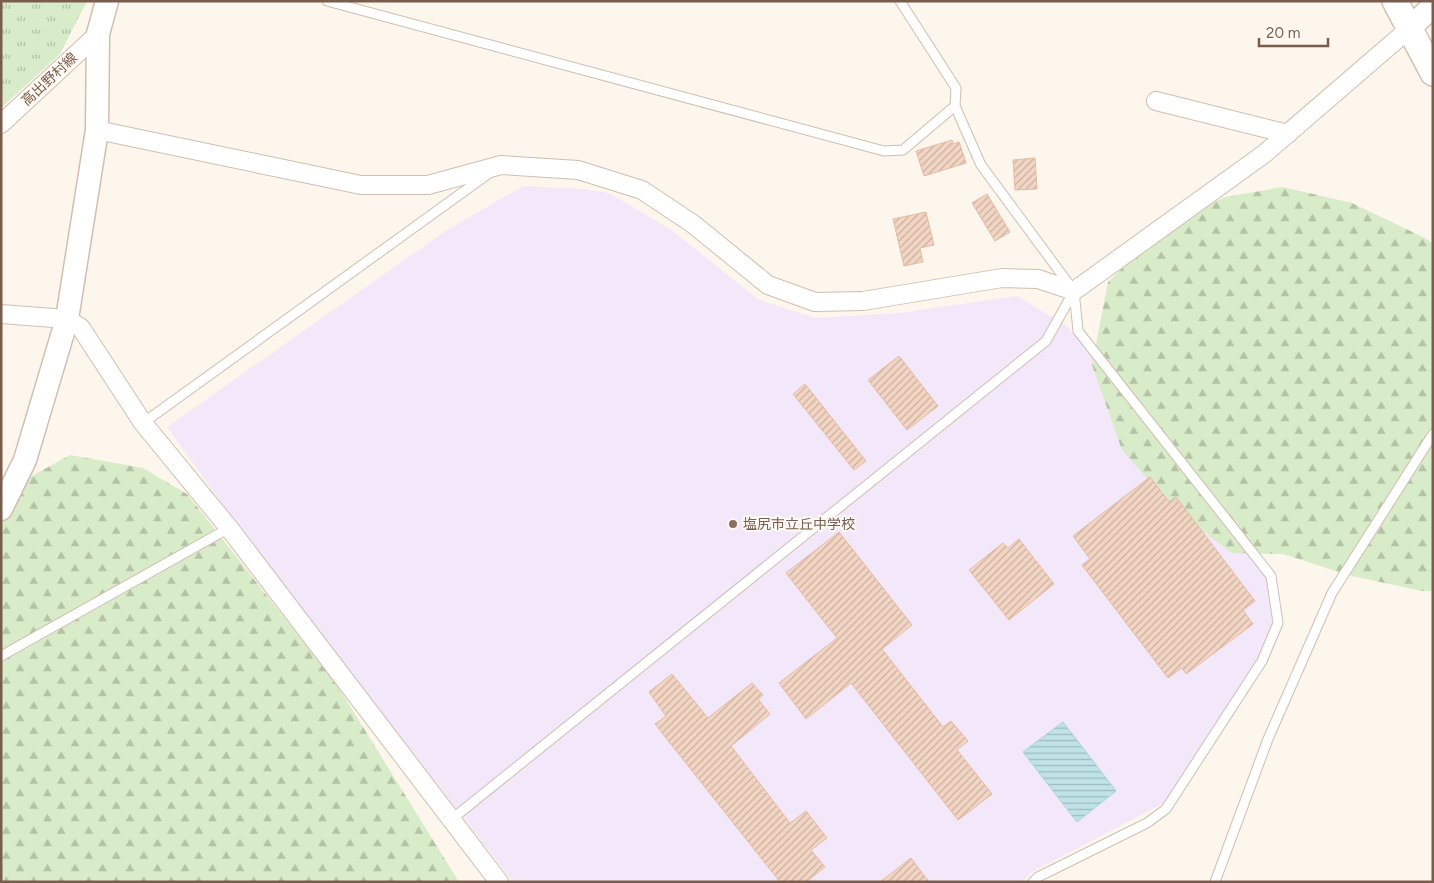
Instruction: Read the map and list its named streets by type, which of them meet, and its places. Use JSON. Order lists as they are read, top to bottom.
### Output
{
  "streets": {
    "street": ["高出野村線"]
  },
  "places": ["塩尻市立丘中学校"],
  "scale_bar": "20 m"
}
